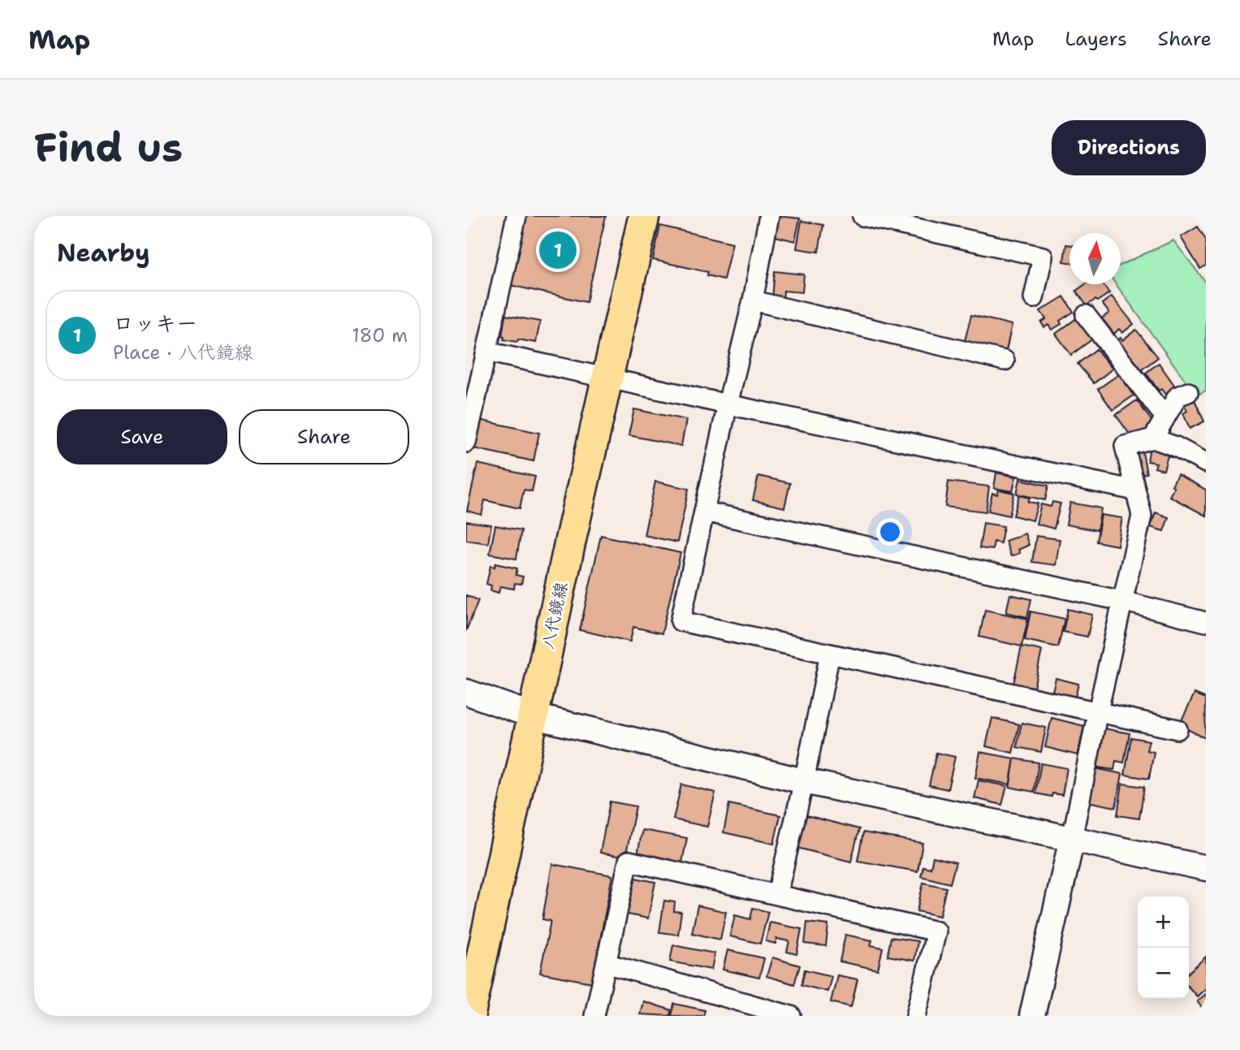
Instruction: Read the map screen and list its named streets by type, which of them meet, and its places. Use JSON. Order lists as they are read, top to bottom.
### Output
{
  "streets": {
    "main road": ["八代鏡線"]
  },
  "north": "top",
  "page": {
    "header": "Map",
    "nav": ["Map", "Layers", "Share"],
    "buttons": [
      "Directions",
      ["Save", "Share"]
    ],
    "title": "Find us",
    "heading": "Nearby",
    "pins": "1",
    "list": [
      {
        "mark": "1",
        "name": "ロッキー",
        "note": "Place · 八代鏡線",
        "value": "180 m"
      }
    ],
    "map_buttons": ["+", "−"]
  }
}
